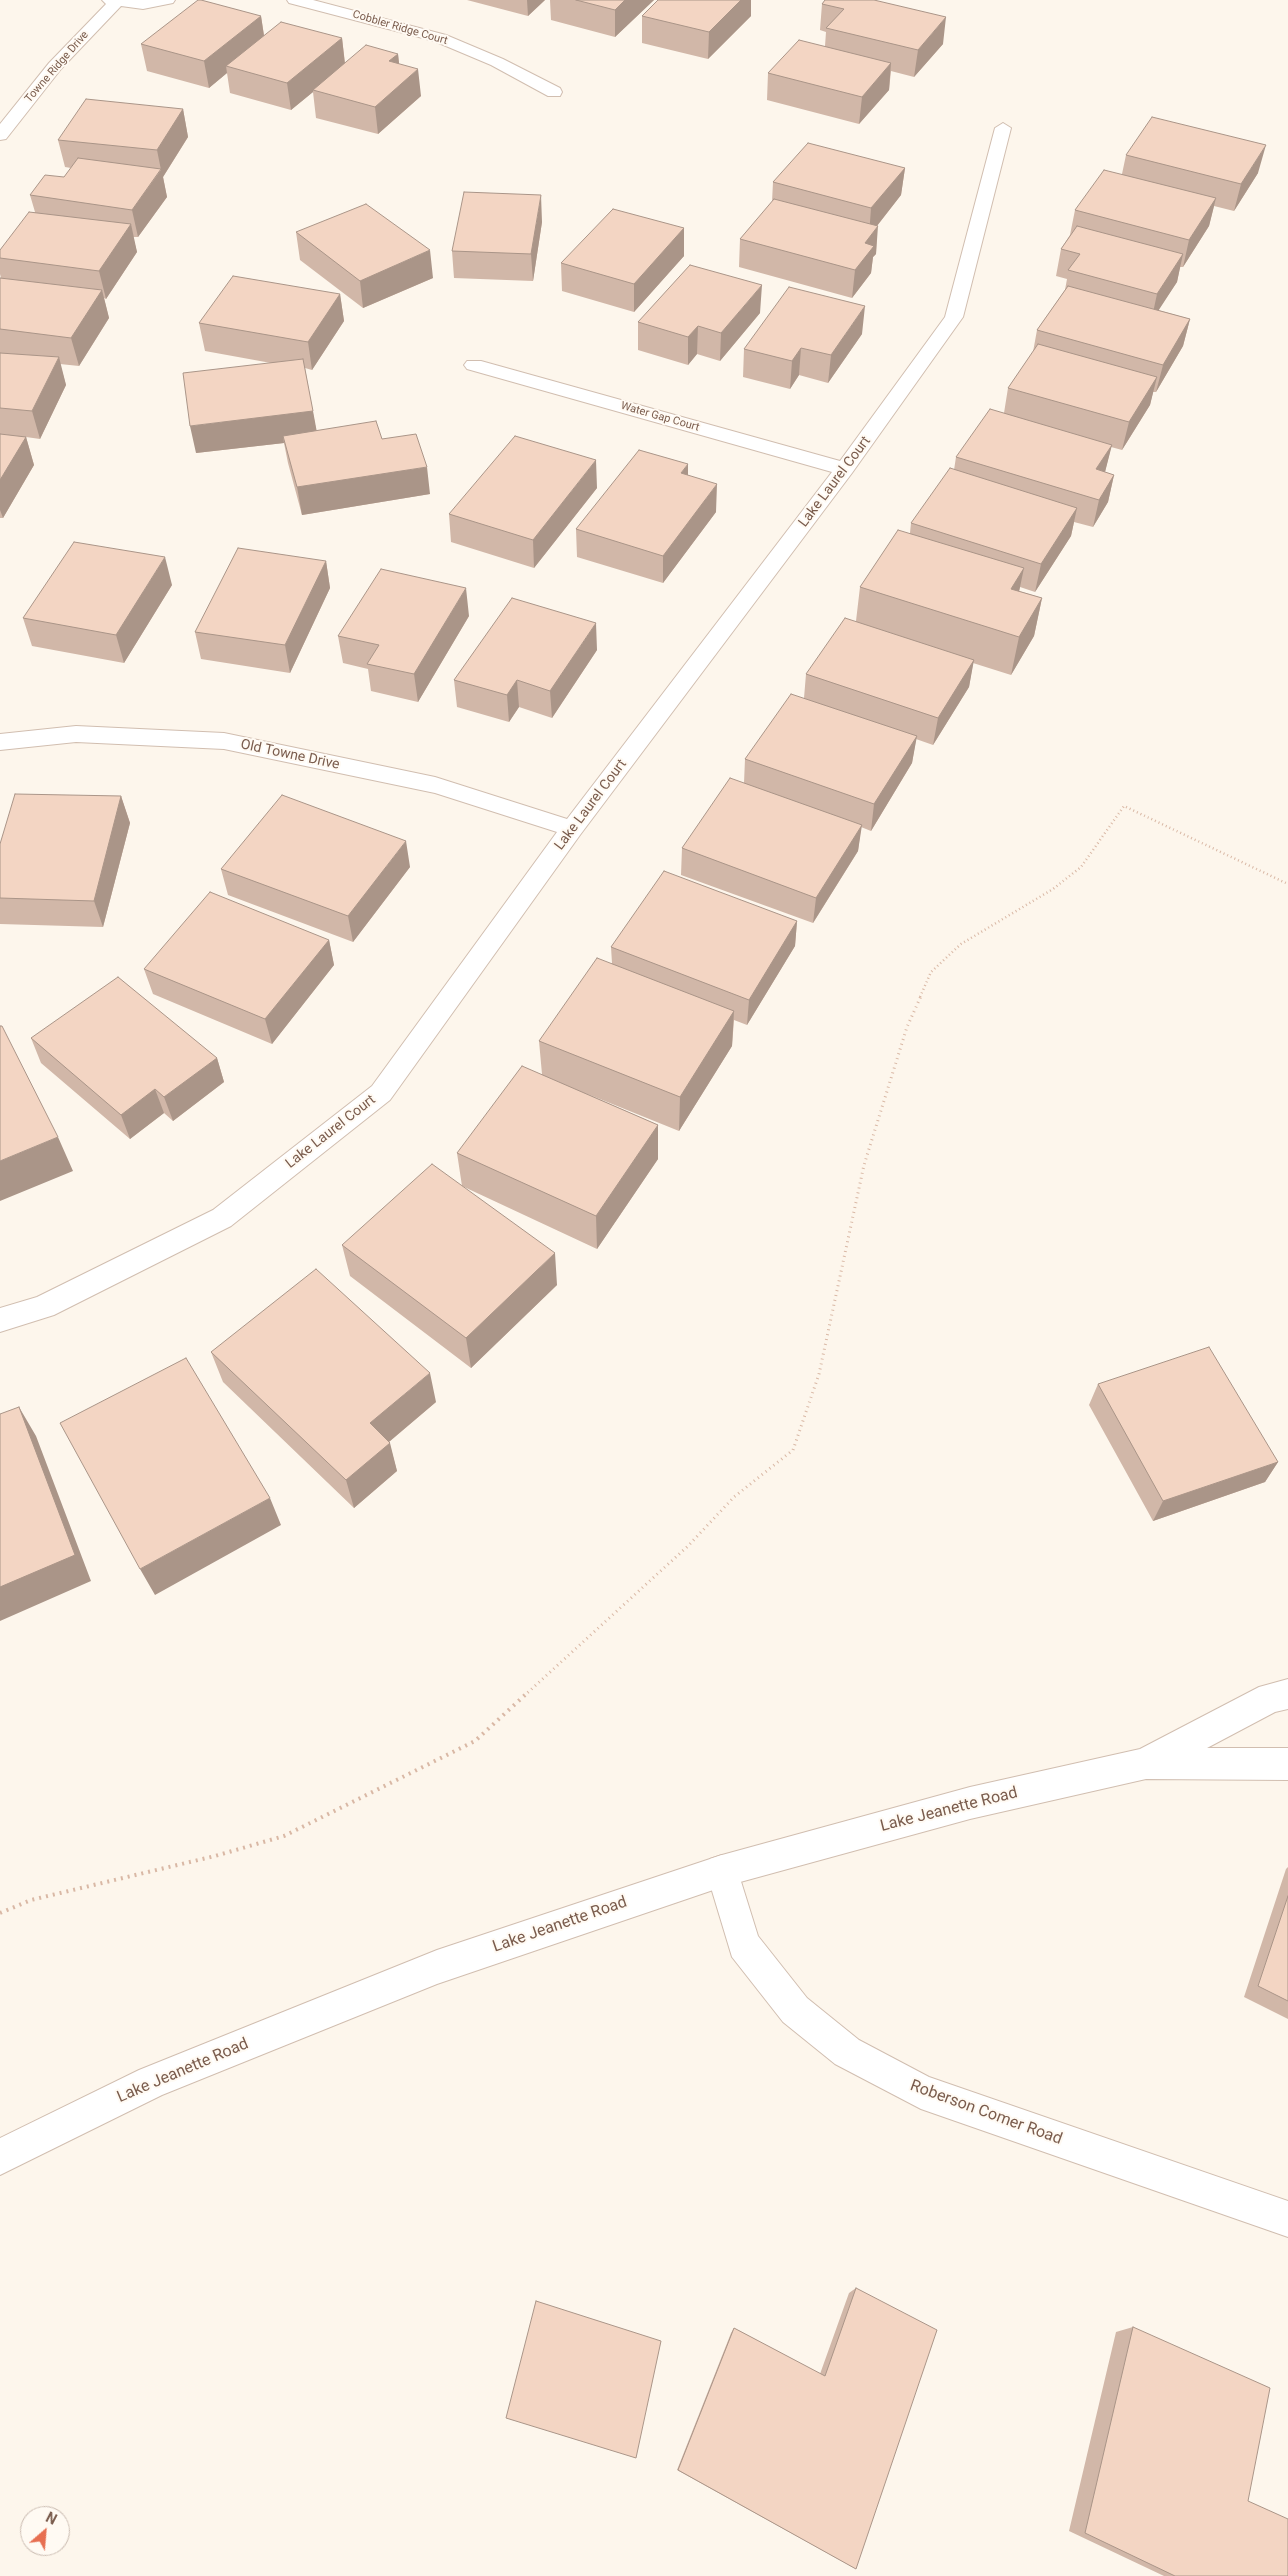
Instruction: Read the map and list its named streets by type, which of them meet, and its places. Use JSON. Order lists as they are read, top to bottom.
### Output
{
  "streets": {
    "street": [
      "Cobbler Ridge Court",
      "Towne Ridge Drive",
      "Water Gap Court",
      "Lake Laurel Court",
      "Old Towne Drive",
      "Lake Jeanette Road",
      "Roberson Comer Road"
    ]
  },
  "crossings": [
    ["Water Gap Court", "Lake Laurel Court"],
    ["Lake Laurel Court", "Old Towne Drive"],
    ["Lake Jeanette Road", "Roberson Comer Road"]
  ],
  "north": "top right"
}
